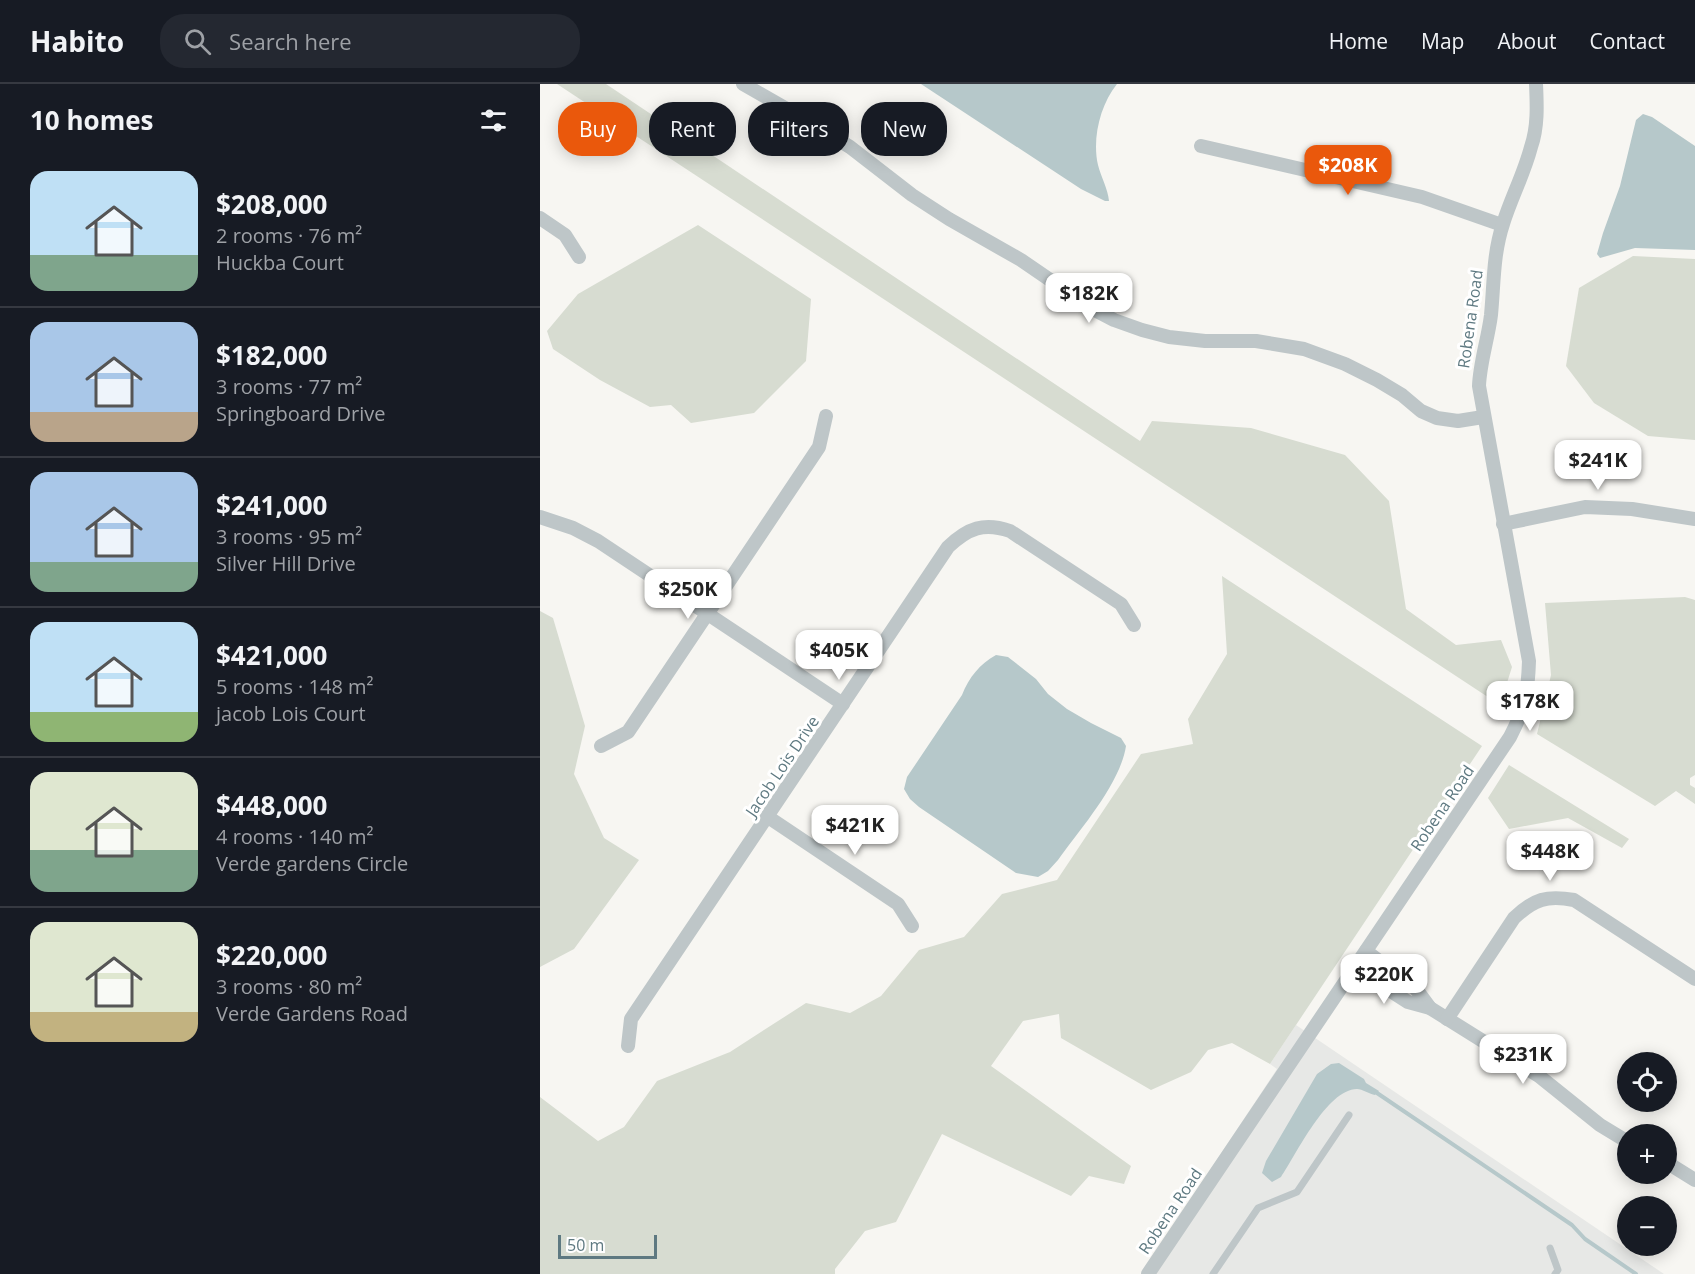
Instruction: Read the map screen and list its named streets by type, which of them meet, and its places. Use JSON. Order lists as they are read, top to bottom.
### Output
{
  "streets": {
    "street": ["Robena Road", "Jacob Lois Drive"]
  },
  "scale_bar": "50 m",
  "page": {
    "header": "Habito",
    "search": "Search here",
    "nav": [
      "Home",
      "Map",
      "About",
      "Contact"
    ],
    "heading": "10 homes",
    "chip": [
      "Buy",
      "Rent",
      "Filters",
      "New"
    ],
    "price": [
      "$208K",
      "$182K",
      "$241K",
      "$250K",
      "$405K",
      "$178K",
      "$421K",
      "$448K",
      "$220K",
      "$231K"
    ],
    "list": [
      {
        "name": "$208,000",
        "note": "2 rooms · 76 m² · Huckba Court"
      },
      {
        "name": "$182,000",
        "note": "3 rooms · 77 m² · Springboard Drive"
      },
      {
        "name": "$241,000",
        "note": "3 rooms · 95 m² · Silver Hill Drive"
      },
      {
        "name": "$421,000",
        "note": "5 rooms · 148 m² · jacob Lois Court"
      },
      {
        "name": "$448,000",
        "note": "4 rooms · 140 m² · Verde gardens Circle"
      },
      {
        "name": "$220,000",
        "note": "3 rooms · 80 m² · Verde Gardens Road"
      }
    ],
    "map_buttons": ["+", "−"],
    "scale": "50 m"
  }
}
